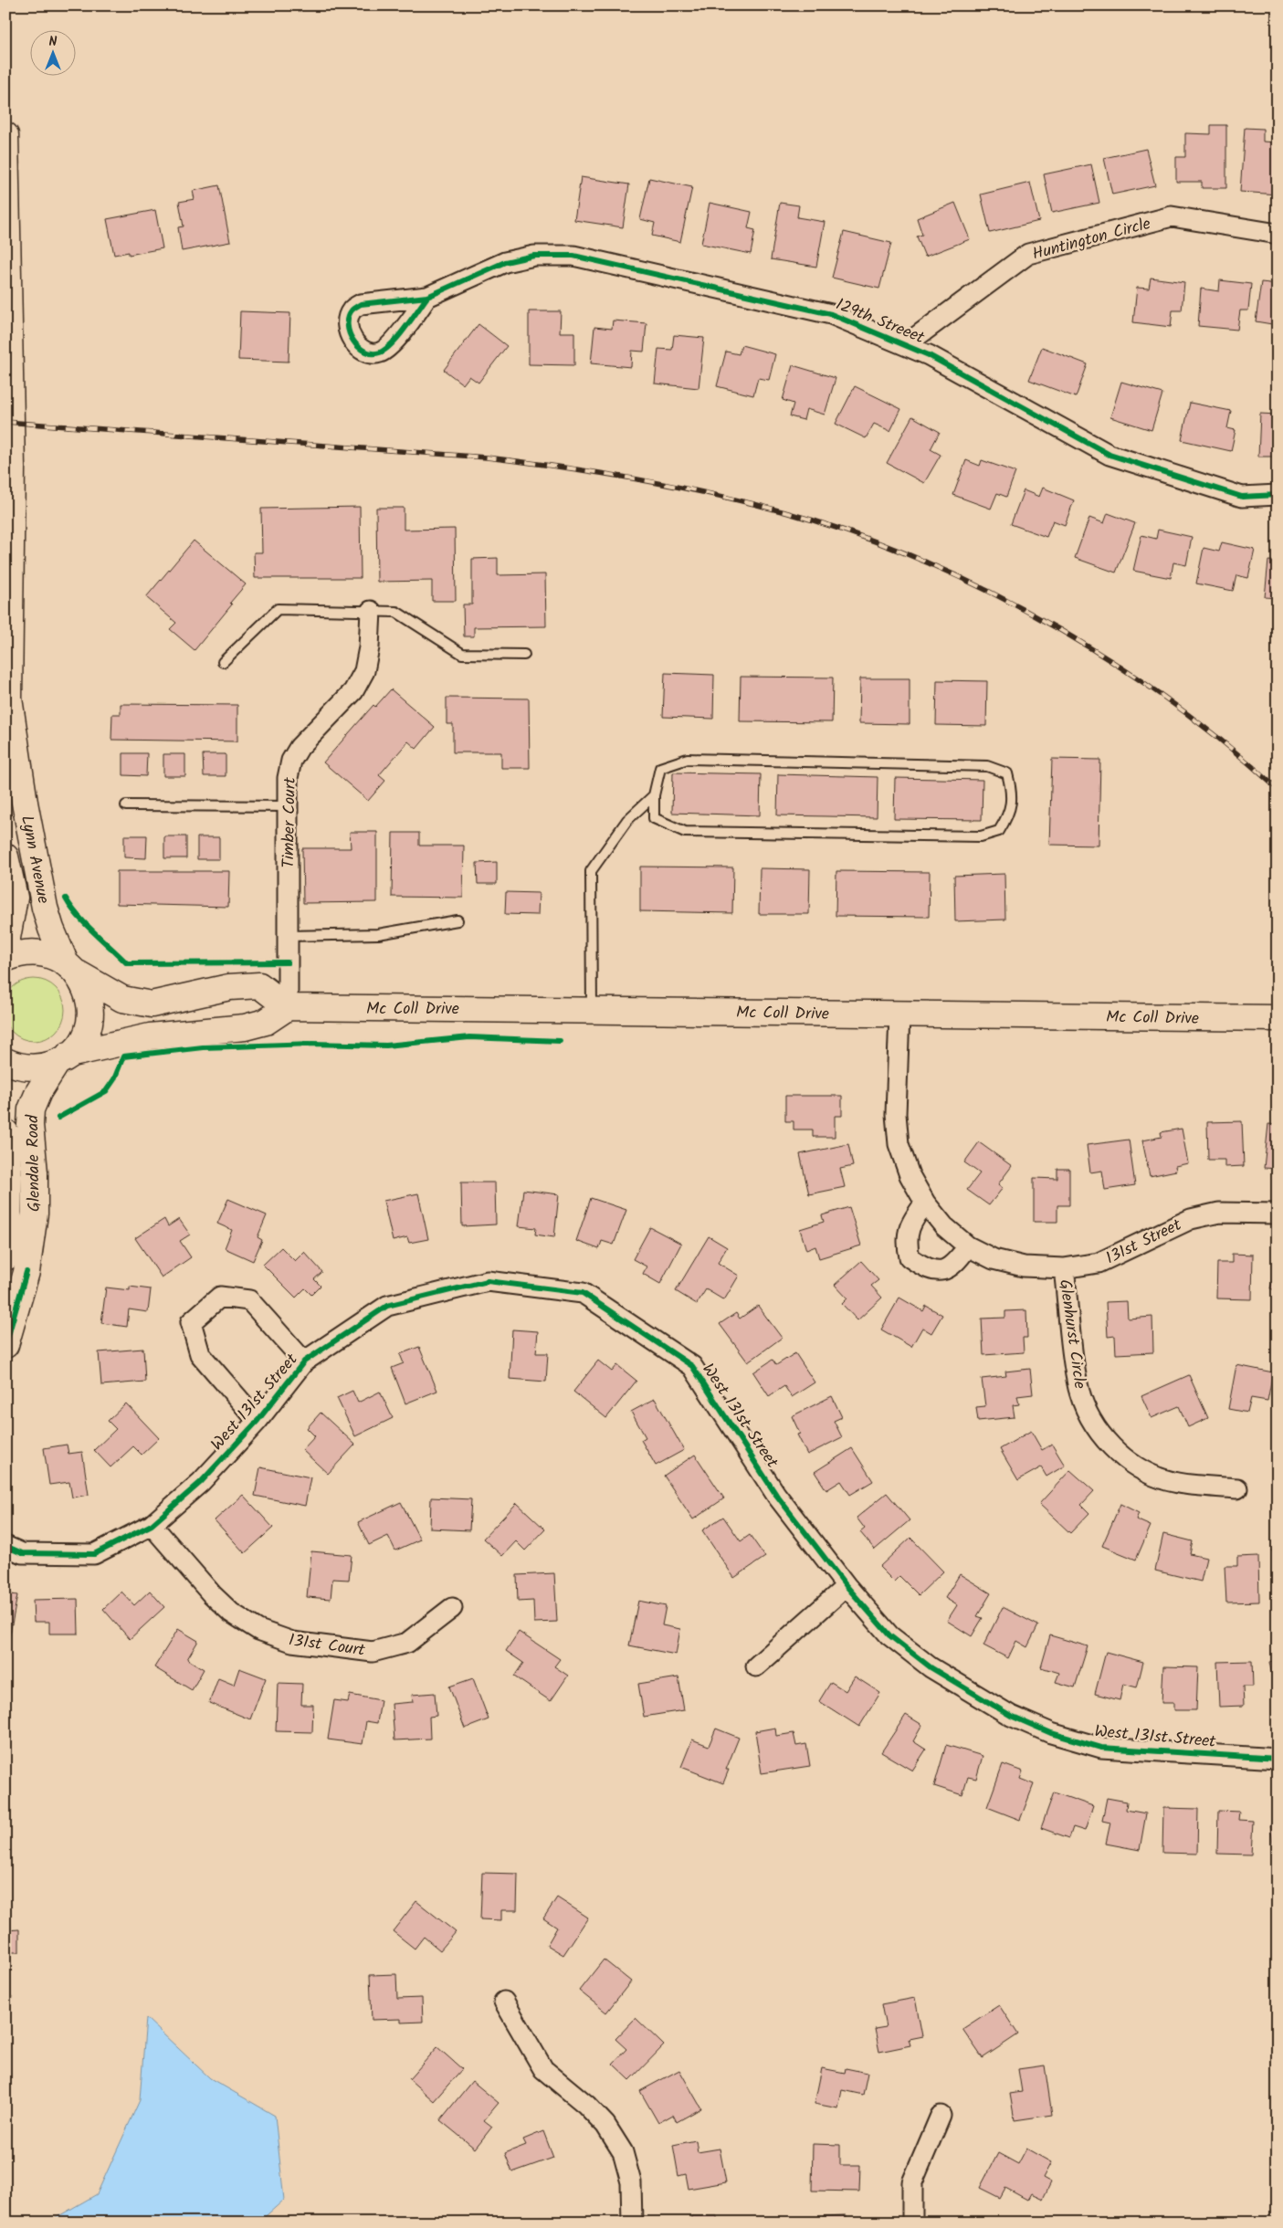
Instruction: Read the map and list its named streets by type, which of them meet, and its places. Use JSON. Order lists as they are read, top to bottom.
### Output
{
  "streets": {
    "main road": ["Lynn Avenue", "Mc Coll Drive", "Glendale Road"],
    "street": [
      "Huntington Circle",
      "129th Streeet",
      "Timber Court",
      "131st Street",
      "Glenhurst Circle",
      "West 131st Street",
      "131st Court"
    ]
  },
  "crossings": [
    ["Huntington Circle", "129th Streeet"],
    ["Timber Court", "Mc Coll Drive"],
    ["Lynn Avenue", "Glendale Road"],
    ["Mc Coll Drive", "131st Street"],
    ["131st Street", "Glenhurst Circle"],
    ["West 131st Street", "131st Court"]
  ],
  "north": "top"
}
